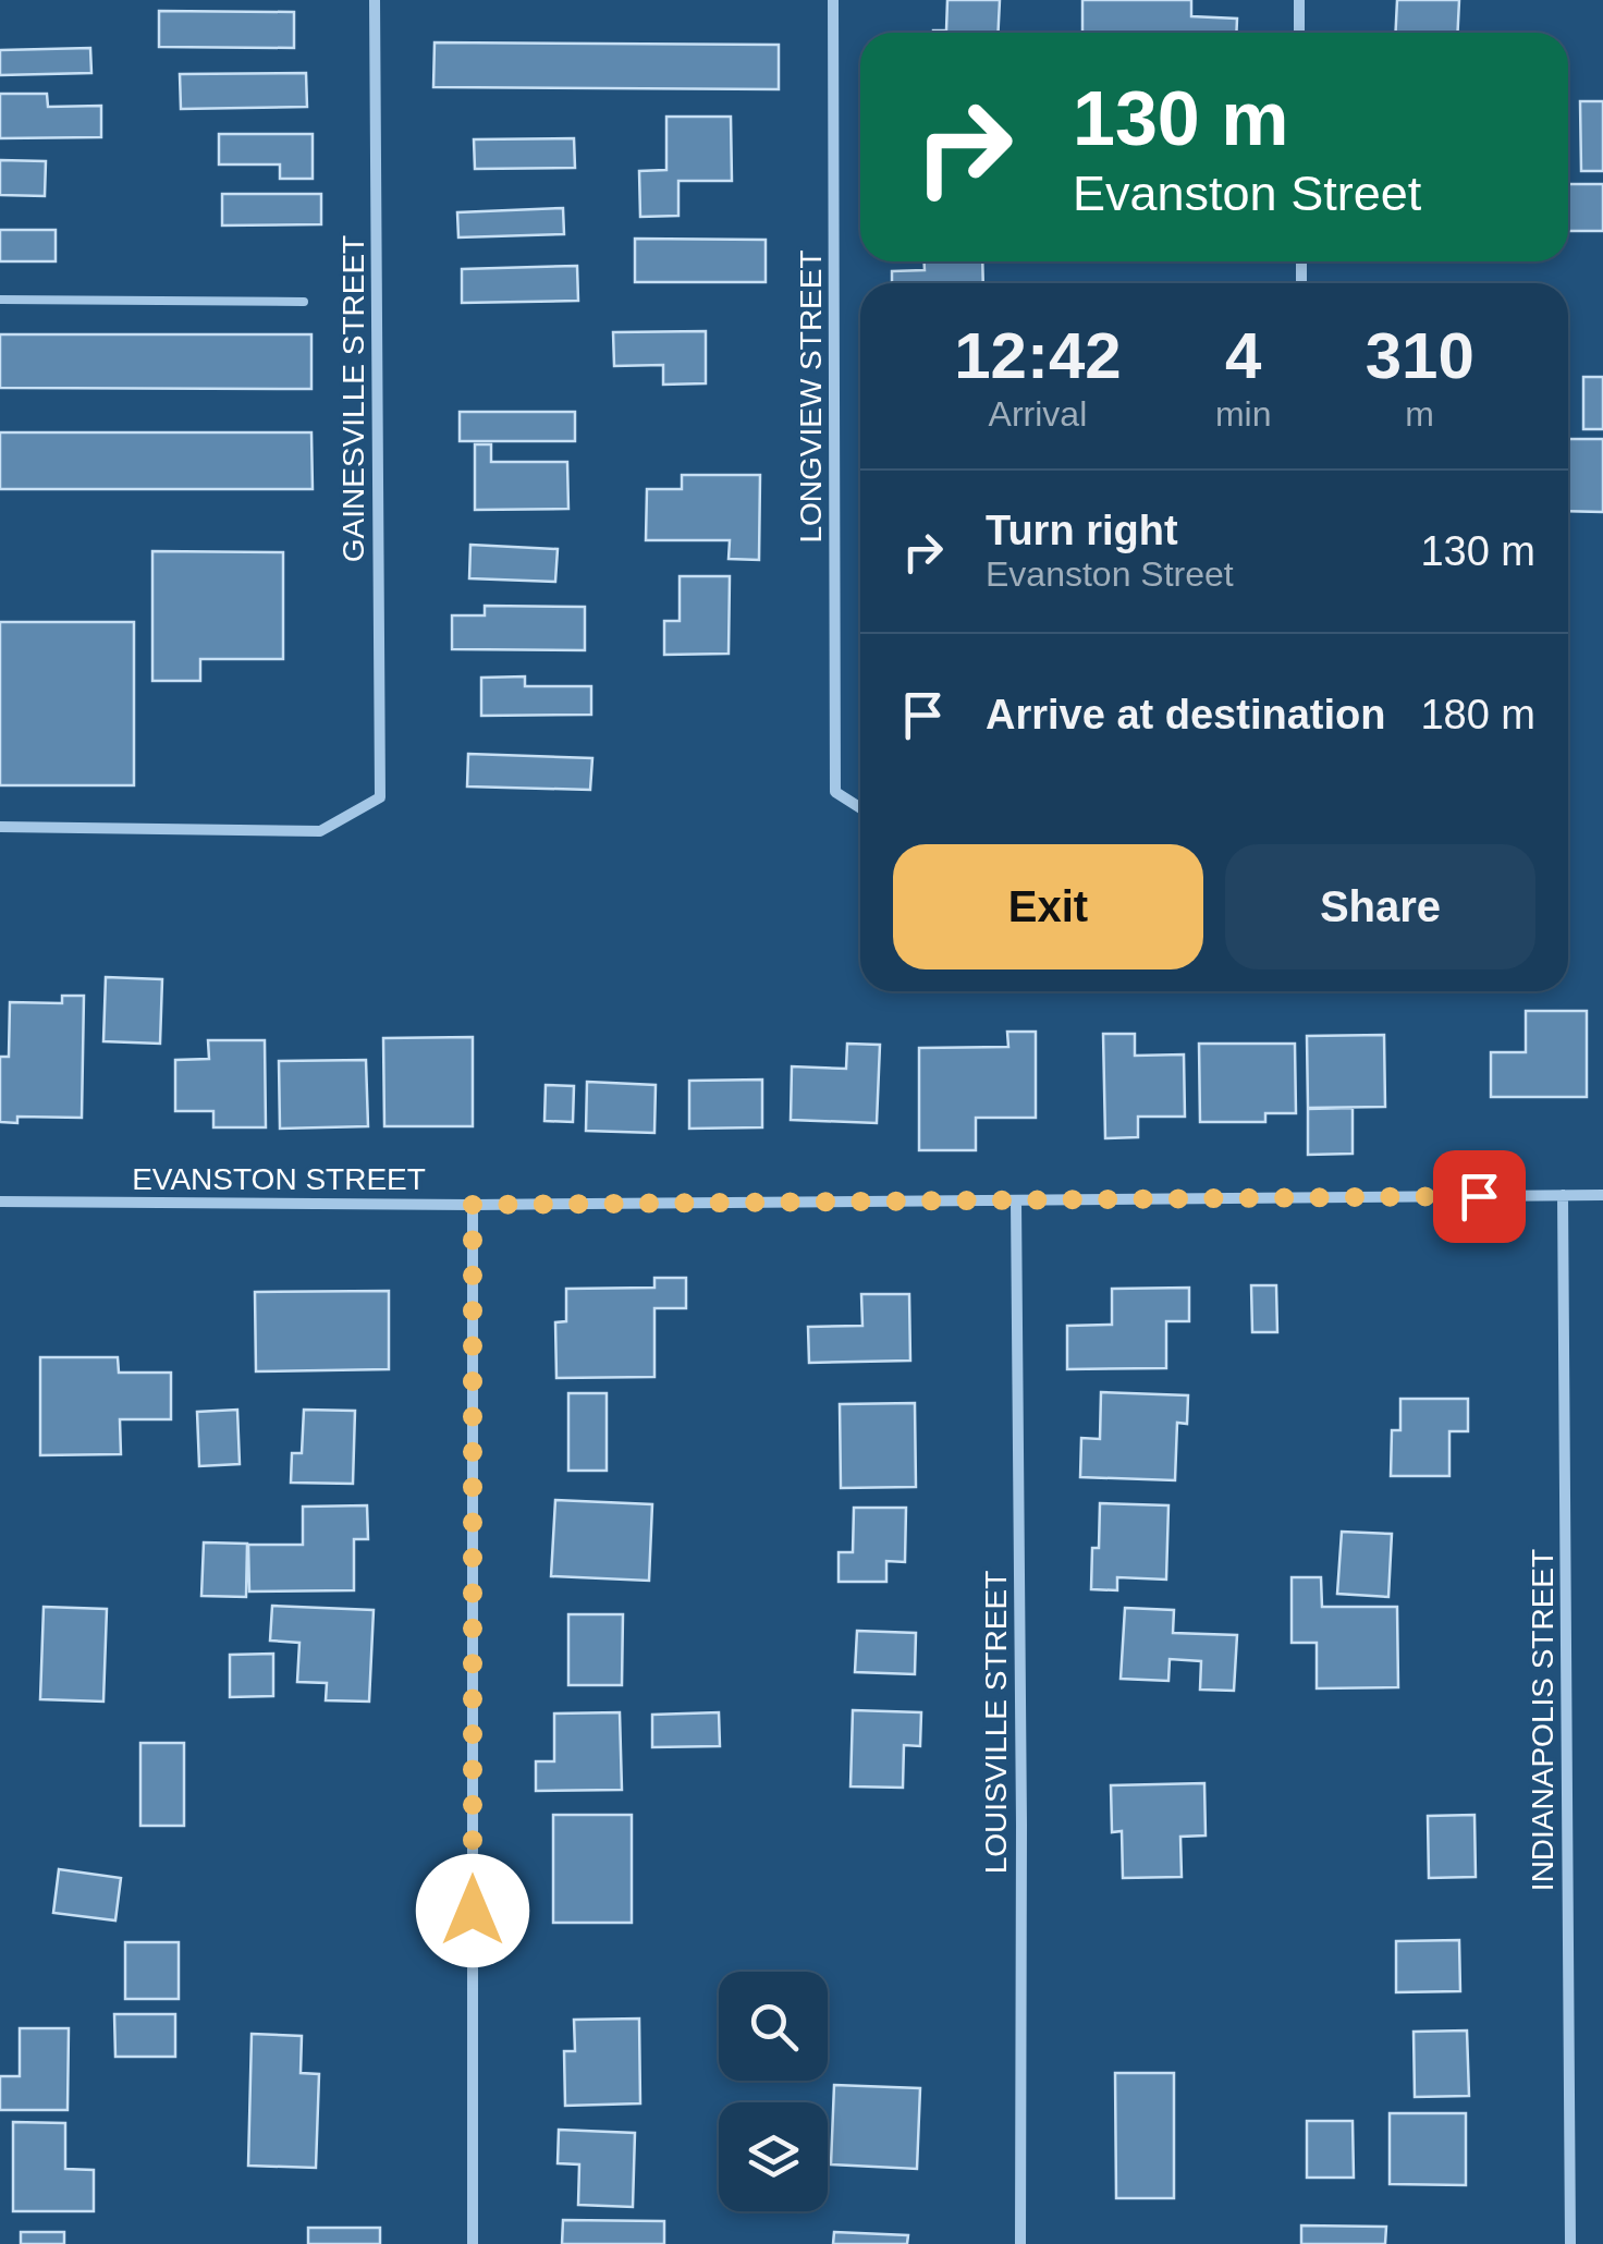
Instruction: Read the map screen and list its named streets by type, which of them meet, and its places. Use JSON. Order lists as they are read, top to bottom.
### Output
{
  "streets": {
    "street": [
      "LONGVIEW STREET",
      "GAINESVILLE STREET",
      "EVANSTON STREET",
      "INDIANAPOLIS STREET",
      "LOUISVILLE STREET"
    ]
  },
  "crossings": [
    ["EVANSTON STREET", "INDIANAPOLIS STREET"],
    ["EVANSTON STREET", "LOUISVILLE STREET"]
  ],
  "page": {
    "turn": ["130 m", "Evanston Street"],
    "eta": [
      "12:42",
      "Arrival",
      "4",
      "min",
      "310",
      "m"
    ],
    "list": [
      {
        "name": "Turn right",
        "note": "Evanston Street",
        "value": "130 m"
      },
      {
        "name": "Arrive at destination",
        "value": "180 m"
      }
    ],
    "buttons": ["Exit", "Share"]
  }
}
